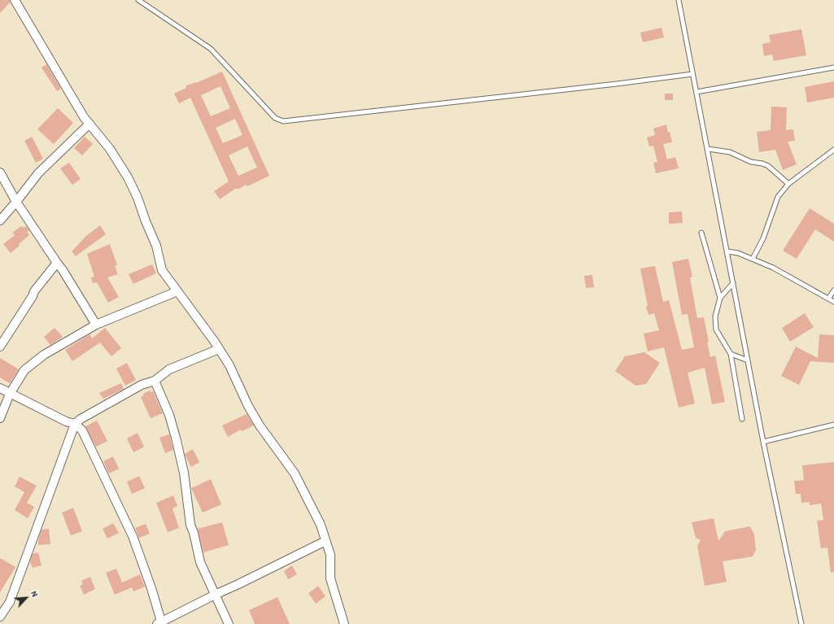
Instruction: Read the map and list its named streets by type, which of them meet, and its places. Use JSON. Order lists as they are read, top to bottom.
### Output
{
  "north": "top right"
}
